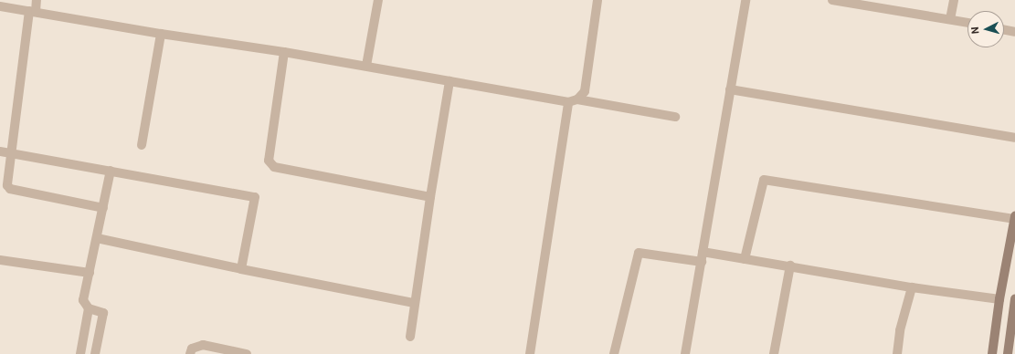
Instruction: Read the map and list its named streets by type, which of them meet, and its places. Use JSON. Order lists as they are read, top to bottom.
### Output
{
  "north": "left"
}
